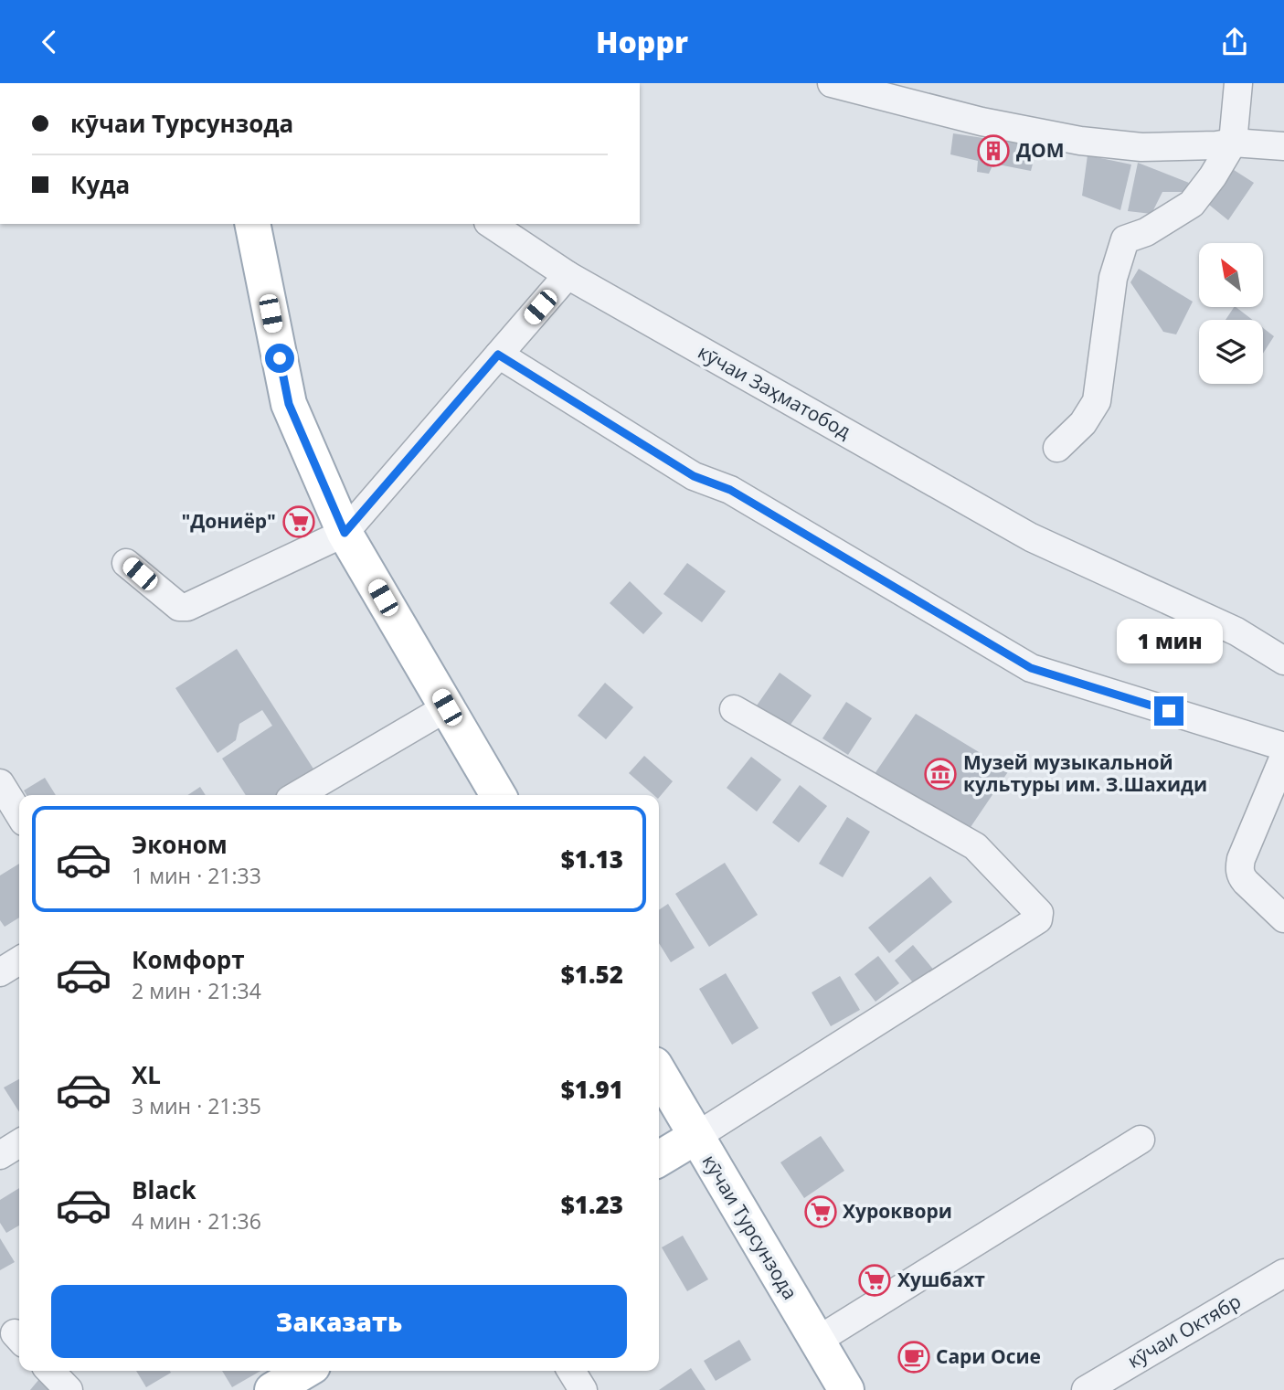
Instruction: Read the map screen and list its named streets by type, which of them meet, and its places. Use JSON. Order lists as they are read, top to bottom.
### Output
{
  "streets": {
    "main road": ["кӯчаи Турсунзода"],
    "street": ["кӯчаи Заҳматобод", "кӯчаи Октябр"]
  },
  "places": {
    "building": ["ДОМ"],
    "supermarket": ["\"Дониёр\"", "Хуроквори", "Хушбахт"],
    "museum": ["Музей музыкальной культуры им. З.Шахиди"],
    "cafe": ["Сари Осие"]
  },
  "north": "top left",
  "page": {
    "header": "Hoppr",
    "banner": ["кӯчаи Турсунзода", "Куда"],
    "bubble": "1 мин",
    "list": [
      {
        "name": "Эконом",
        "note": "1 мин · 21:33",
        "value": "$1.13"
      },
      {
        "name": "Комфорт",
        "note": "2 мин · 21:34",
        "value": "$1.52"
      },
      {
        "name": "XL",
        "note": "3 мин · 21:35",
        "value": "$1.91"
      },
      {
        "name": "Black",
        "note": "4 мин · 21:36",
        "value": "$1.23"
      }
    ],
    "buttons": "Заказать"
  }
}
